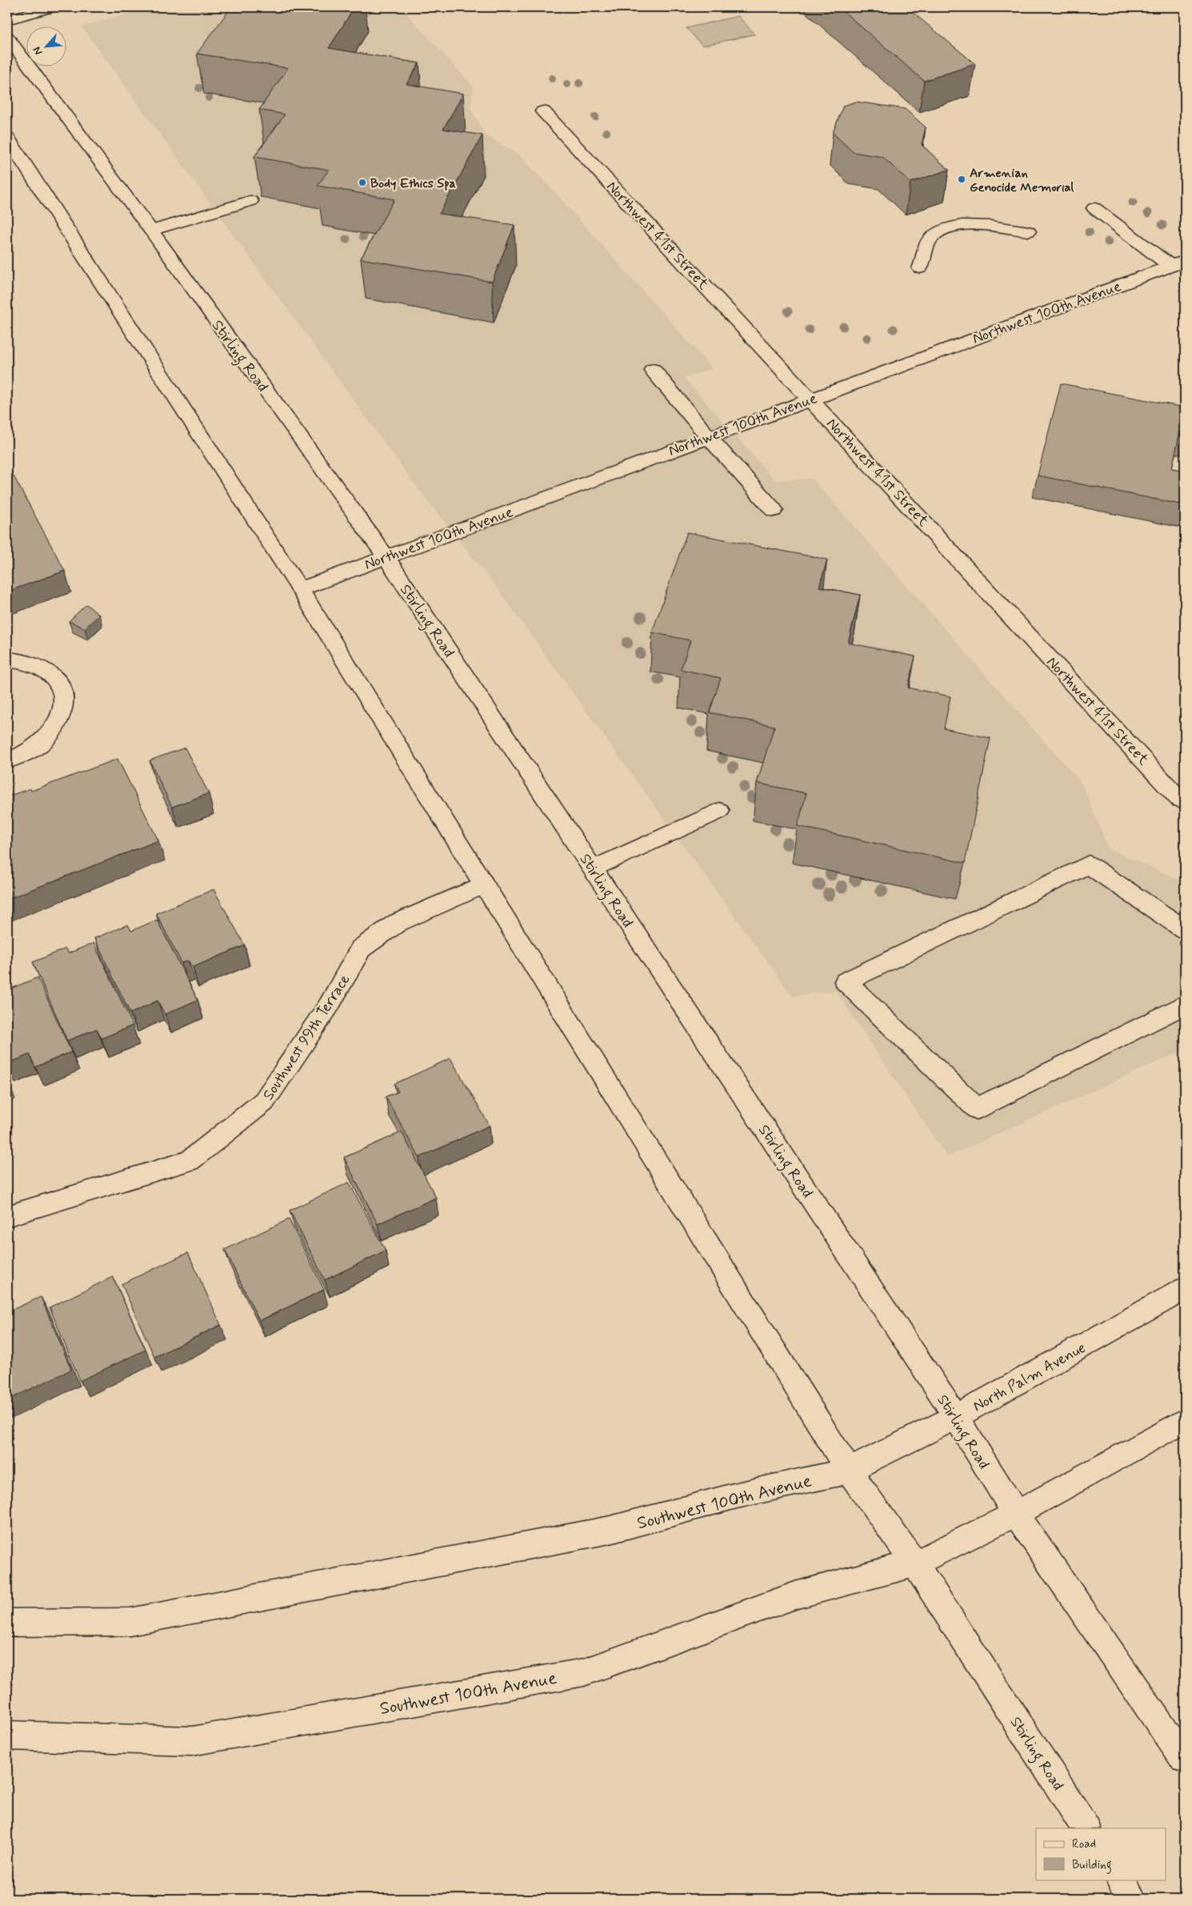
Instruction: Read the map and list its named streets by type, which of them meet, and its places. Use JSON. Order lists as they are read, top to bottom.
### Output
{
  "streets": {
    "main road": [
      "Northwest 41st Street",
      "Northwest 100th Avenue",
      "Stirling Road",
      "Southwest 99th Terrace",
      "North Palm Avenue",
      "Southwest 100th Avenue"
    ]
  },
  "crossings": [
    ["Northwest 41st Street", "Northwest 100th Avenue"],
    ["Northwest 100th Avenue", "Stirling Road"],
    ["Stirling Road", "Southwest 99th Terrace"],
    ["Stirling Road", "North Palm Avenue"],
    ["Stirling Road", "Southwest 100th Avenue"],
    ["North Palm Avenue", "Southwest 100th Avenue"]
  ],
  "places": ["Armenian Genocide Memorial", "Body Ethics Spa"],
  "legend": ["Road", "Building"],
  "north": "bottom left"
}
